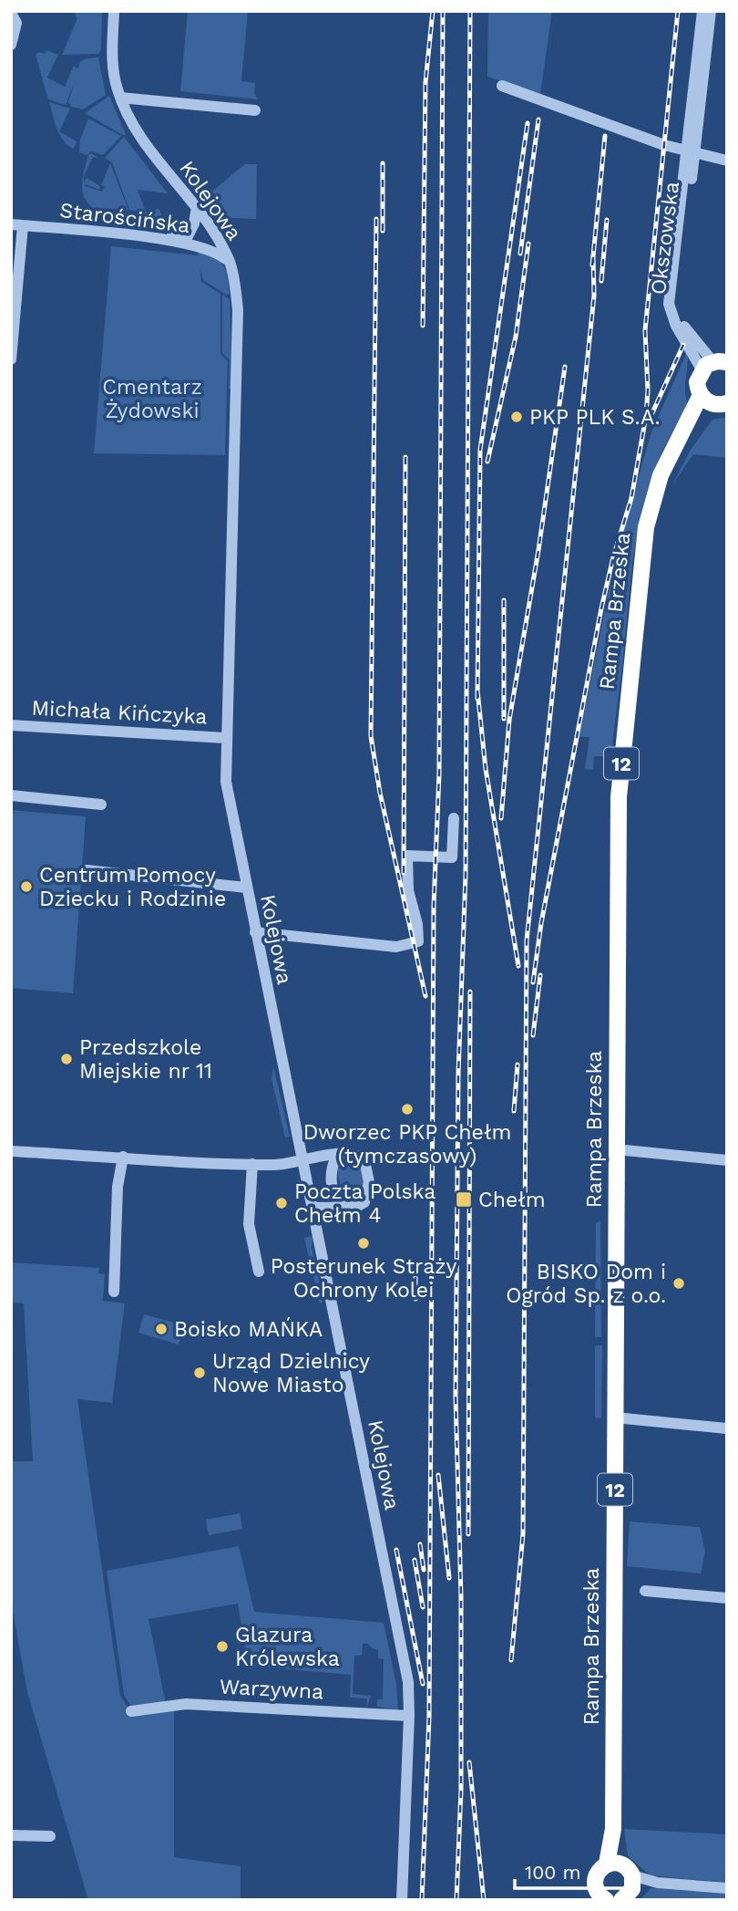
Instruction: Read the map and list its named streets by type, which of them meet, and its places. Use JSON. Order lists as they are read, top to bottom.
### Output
{
  "streets": {
    "highway": ["Rampa Brzeska", "12"],
    "street": [
      "Kolejowa",
      "Starościńska",
      "Okszowska",
      "Michała Kińczyka",
      "Warzywna"
    ]
  },
  "crossings": [
    ["Kolejowa", "Starościńska"],
    ["Kolejowa", "Michała Kińczyka"],
    ["Kolejowa", "Warzywna"],
    ["Okszowska", "12"],
    ["Rampa Brzeska", "12"]
  ],
  "parks": ["Cmentarz Żydowski"],
  "places": {
    "other": [
      "PKP PLK S.A.",
      "Centrum Pomocy Dziecku i Rodzinie",
      "Przedszkole Miejskie nr 11",
      "Dworzec PKP Chełm (tymczasowy)",
      "Poczta Polska Chełm 4",
      "Posterunek Straży Ochrony Kolei",
      "BISKO Dom i Ogród Sp. z o.o.",
      "Boisko MAŃKA",
      "Urząd Dzielnicy Nowe Miasto",
      "Glazura Królewska"
    ],
    "transit": ["Chełm"]
  },
  "scale_bar": "100 m"
}
